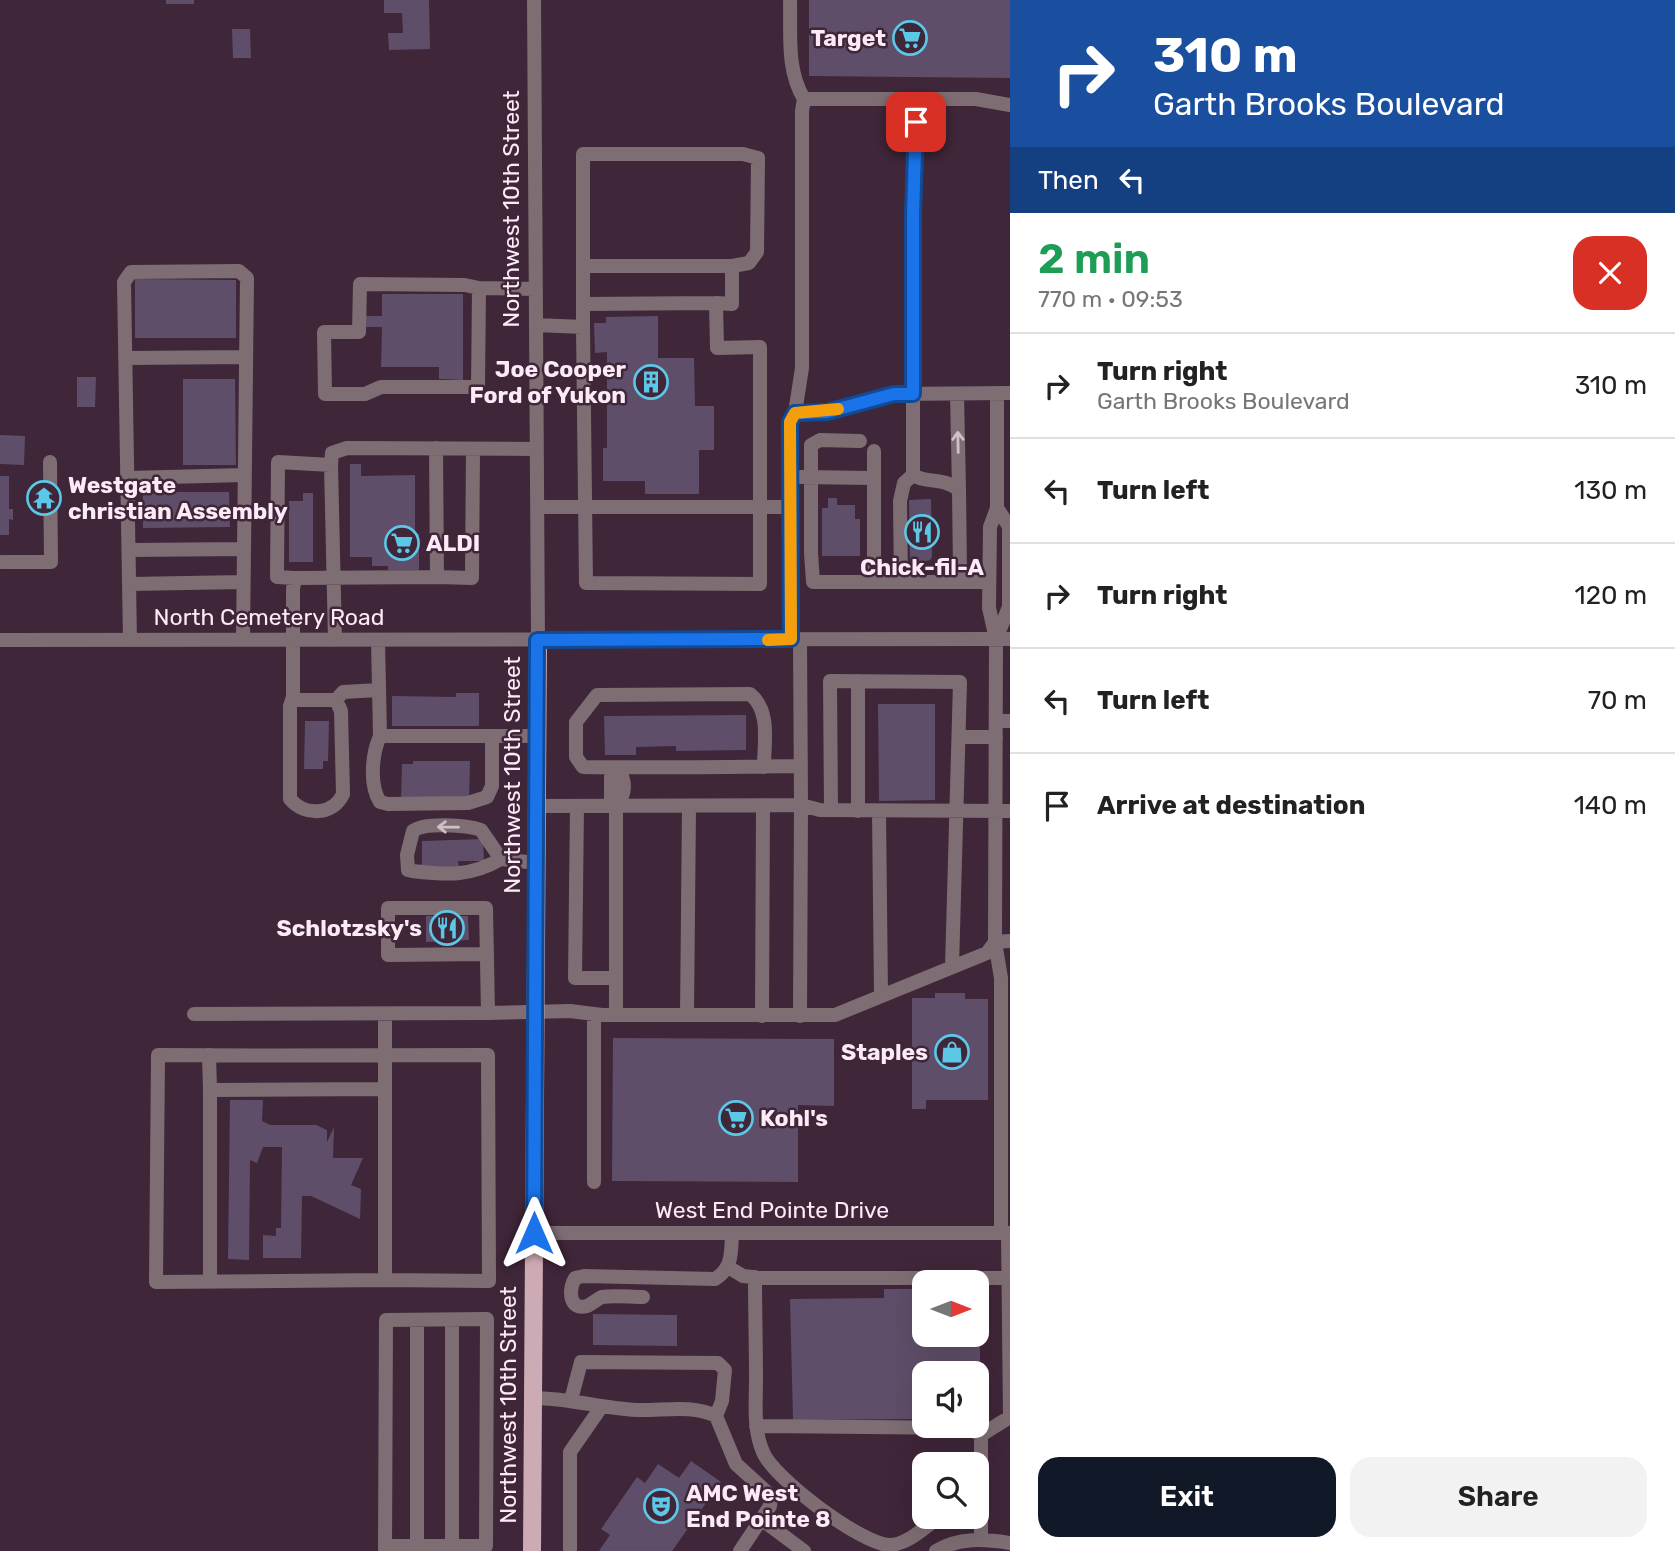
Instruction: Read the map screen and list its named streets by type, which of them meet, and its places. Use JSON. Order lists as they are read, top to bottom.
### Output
{
  "streets": {
    "main road": ["Northwest 10th Street"],
    "street": ["North Cemetery Road", "West End Pointe Drive"]
  },
  "crossings": [
    ["Northwest 10th Street", "North Cemetery Road"],
    ["Northwest 10th Street", "West End Pointe Drive"]
  ],
  "places": {
    "supermarket": ["Target", "ALDI", "Kohl's"],
    "building": ["Joe Cooper Ford of Yukon"],
    "temple": ["Westgate christian Assembly"],
    "restaurant": ["Chick-fil-A", "Schlotzsky's"],
    "shop": ["Staples"],
    "theatre": ["AMC West End Pointe 8"]
  },
  "north": "right",
  "page": {
    "turn": ["310 m", "Garth Brooks Boulevard"],
    "then": "Then",
    "heading": ["2 min", "770 m · 09:53"],
    "list": [
      {
        "name": "Turn right",
        "note": "Garth Brooks Boulevard",
        "value": "310 m"
      },
      {
        "name": "Turn left",
        "value": "130 m"
      },
      {
        "name": "Turn right",
        "value": "120 m"
      },
      {
        "name": "Turn left",
        "value": "70 m"
      },
      {
        "name": "Arrive at destination",
        "value": "140 m"
      }
    ],
    "buttons": ["Exit", "Share"]
  }
}
